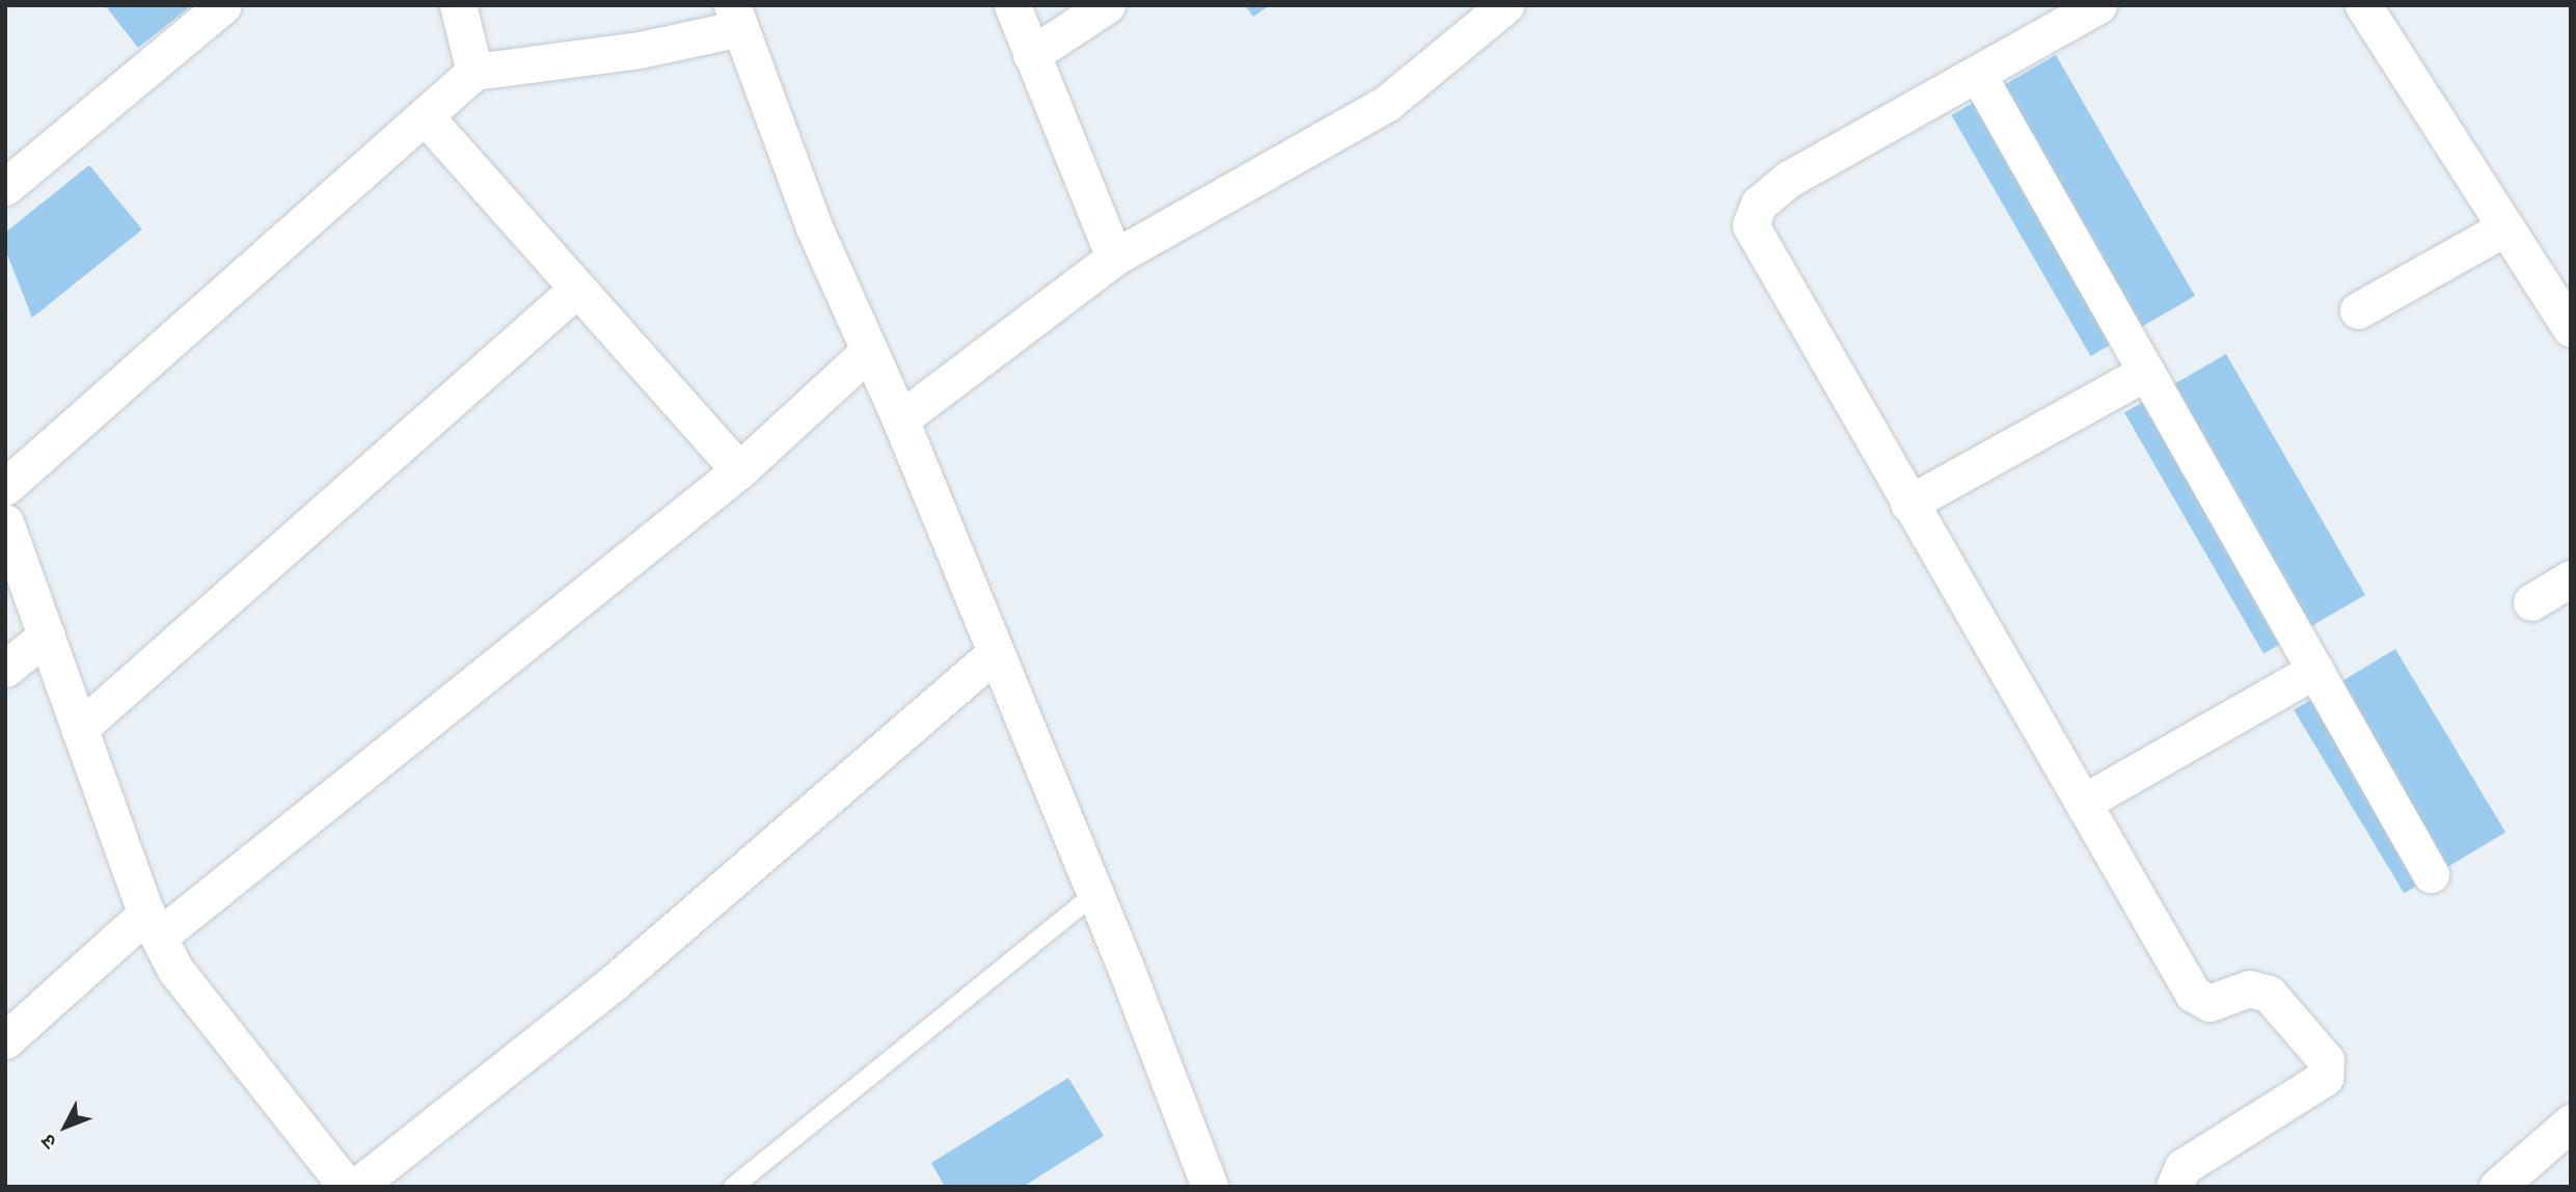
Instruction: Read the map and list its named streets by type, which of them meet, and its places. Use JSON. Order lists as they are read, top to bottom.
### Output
{
  "north": "bottom left"
}
